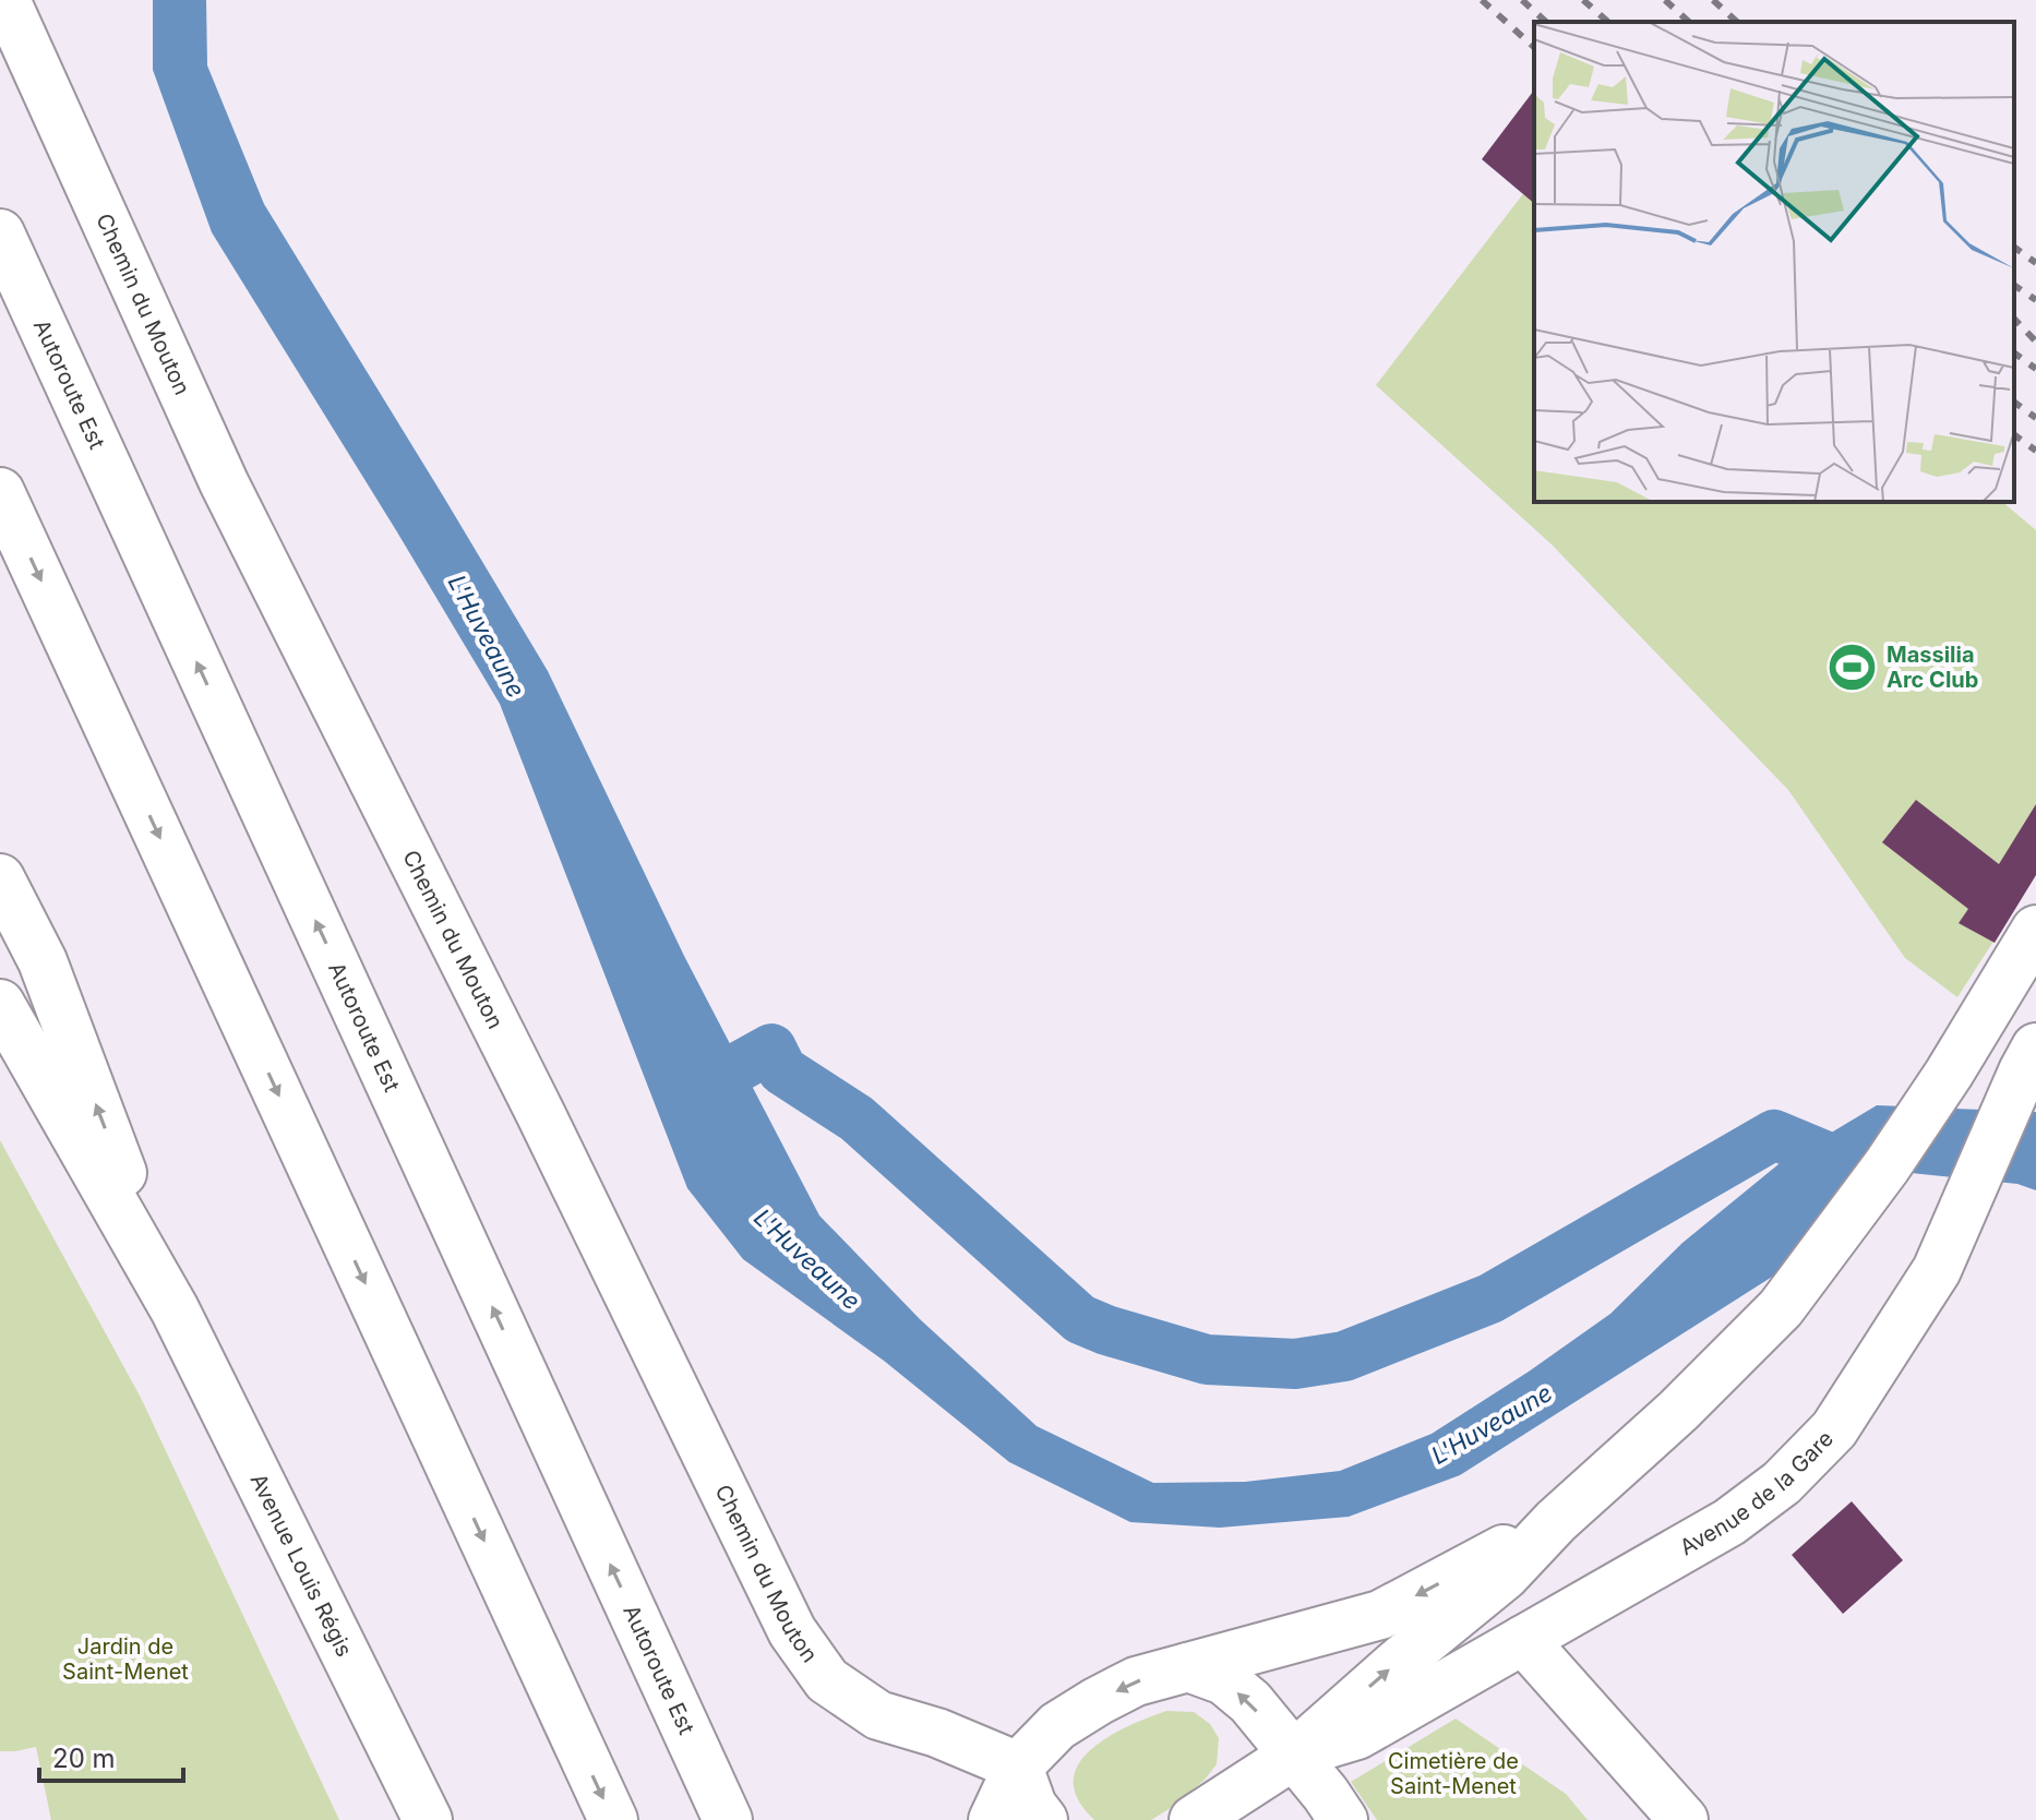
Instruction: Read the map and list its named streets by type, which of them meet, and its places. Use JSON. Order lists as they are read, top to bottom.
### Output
{
  "streets": {
    "main road": [
      "Chemin du Mouton",
      "Autoroute Est",
      "Avenue de la Gare",
      "Avenue Louis Régis"
    ]
  },
  "water": ["L'Huveaune"],
  "parks": ["Jardin de Saint-Menet", "Cimetière de Saint-Menet"],
  "places": {
    "sports": ["Massilia Arc Club"]
  },
  "scale_bar": "20 m"
}
